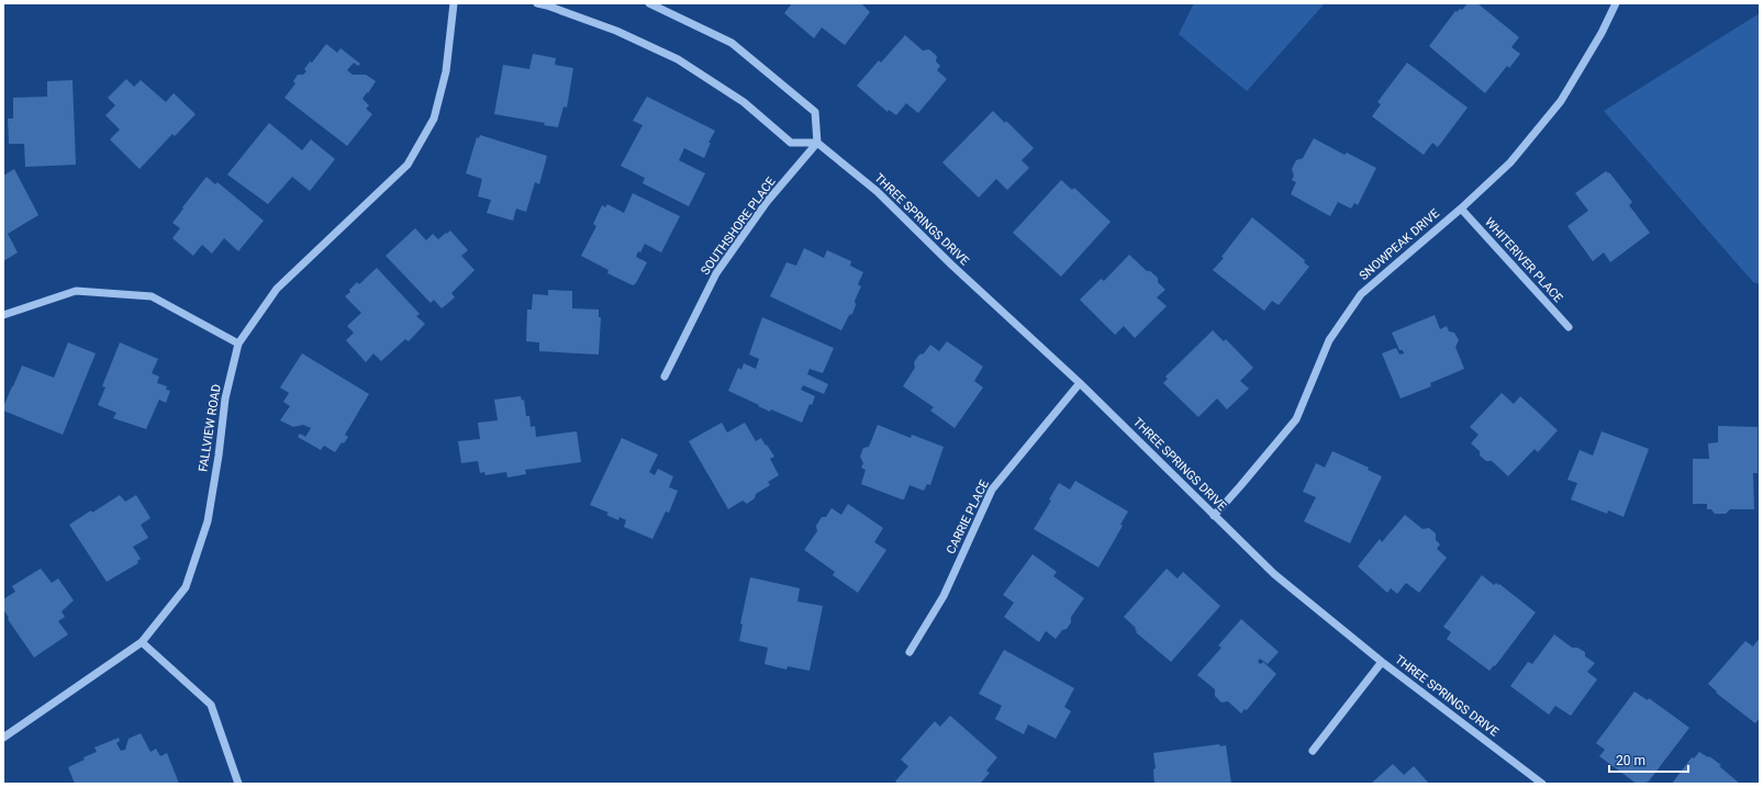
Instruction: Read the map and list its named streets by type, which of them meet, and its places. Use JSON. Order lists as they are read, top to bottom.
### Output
{
  "streets": {
    "street": [
      "THREE SPRINGS DRIVE",
      "SOUTHSHORE PLACE",
      "SNOWPEAK DRIVE",
      "WHITERIVER PLACE",
      "FALLVIEW ROAD",
      "CARRIE PLACE"
    ]
  },
  "crossings": [
    ["THREE SPRINGS DRIVE", "SOUTHSHORE PLACE"],
    ["THREE SPRINGS DRIVE", "SNOWPEAK DRIVE"],
    ["THREE SPRINGS DRIVE", "CARRIE PLACE"],
    ["SNOWPEAK DRIVE", "WHITERIVER PLACE"]
  ],
  "scale_bar": "20 m"
}
